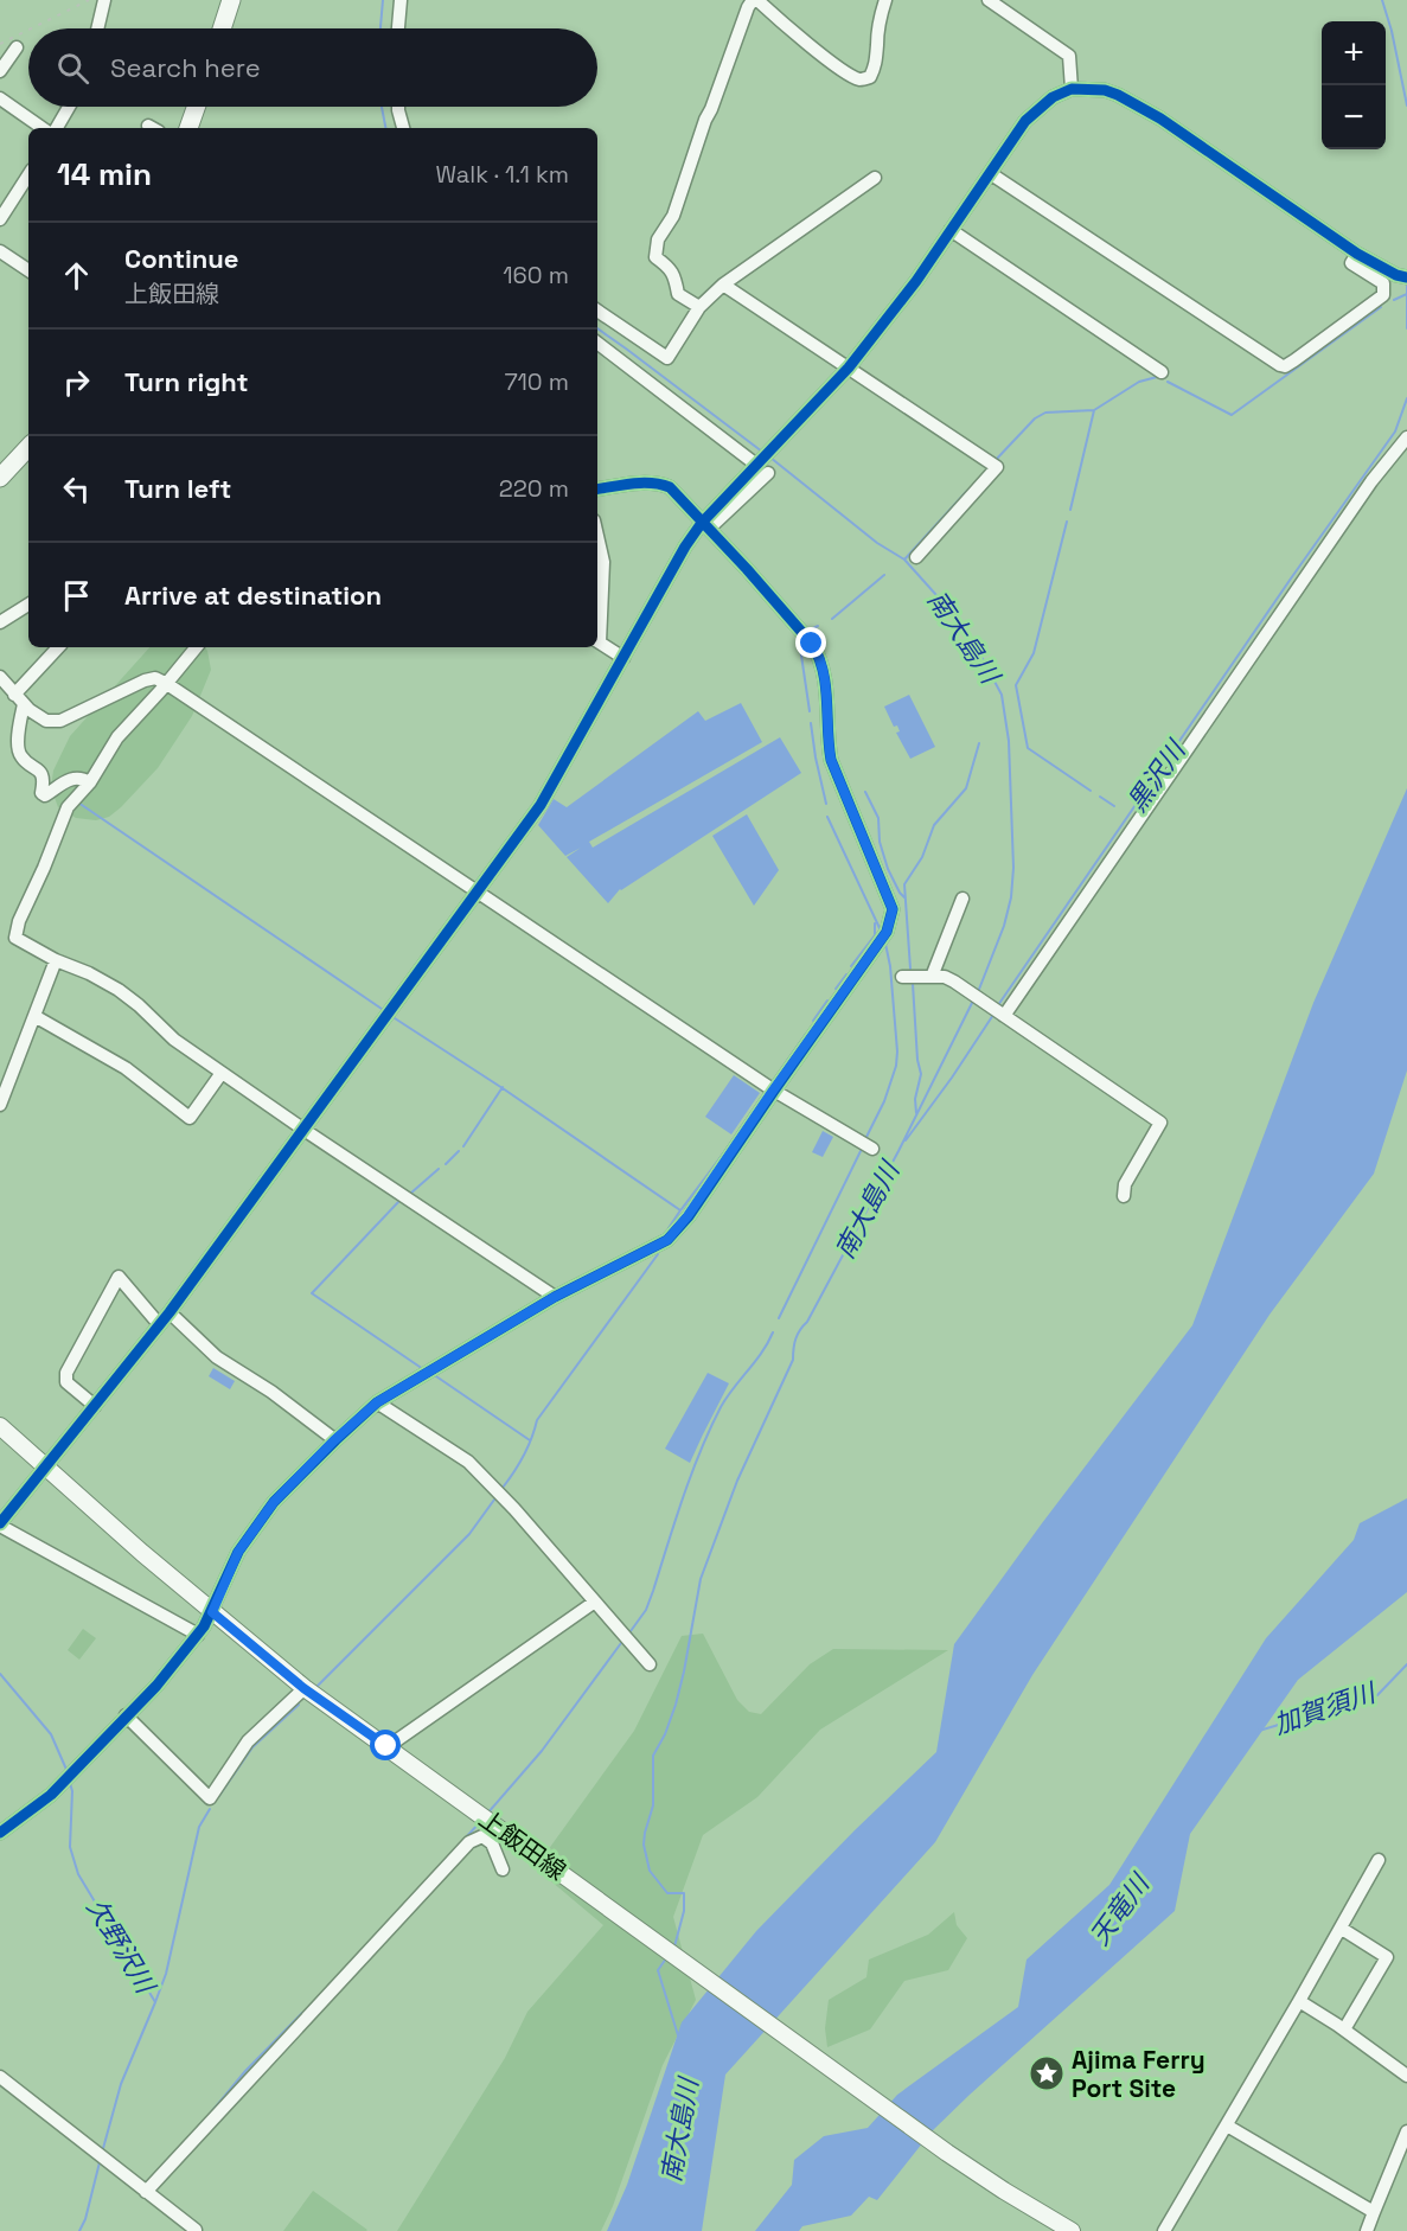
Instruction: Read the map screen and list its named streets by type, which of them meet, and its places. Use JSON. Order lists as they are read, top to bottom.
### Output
{
  "streets": {
    "main road": ["上飯田線"]
  },
  "water": [
    "南大島川",
    "黒沢川",
    "加賀須川",
    "天竜川",
    "欠野沢川"
  ],
  "places": {
    "place": ["Ajima Ferry Port Site"]
  },
  "page": {
    "map_buttons": ["+", "−"],
    "search": "Search here",
    "heading": ["14 min", "Walk · 1.1 km"],
    "list": [
      ["Continue", "上飯田線", "160 m"],
      ["Turn right", "710 m"],
      ["Turn left", "220 m"],
      "Arrive at destination"
    ]
  }
}
